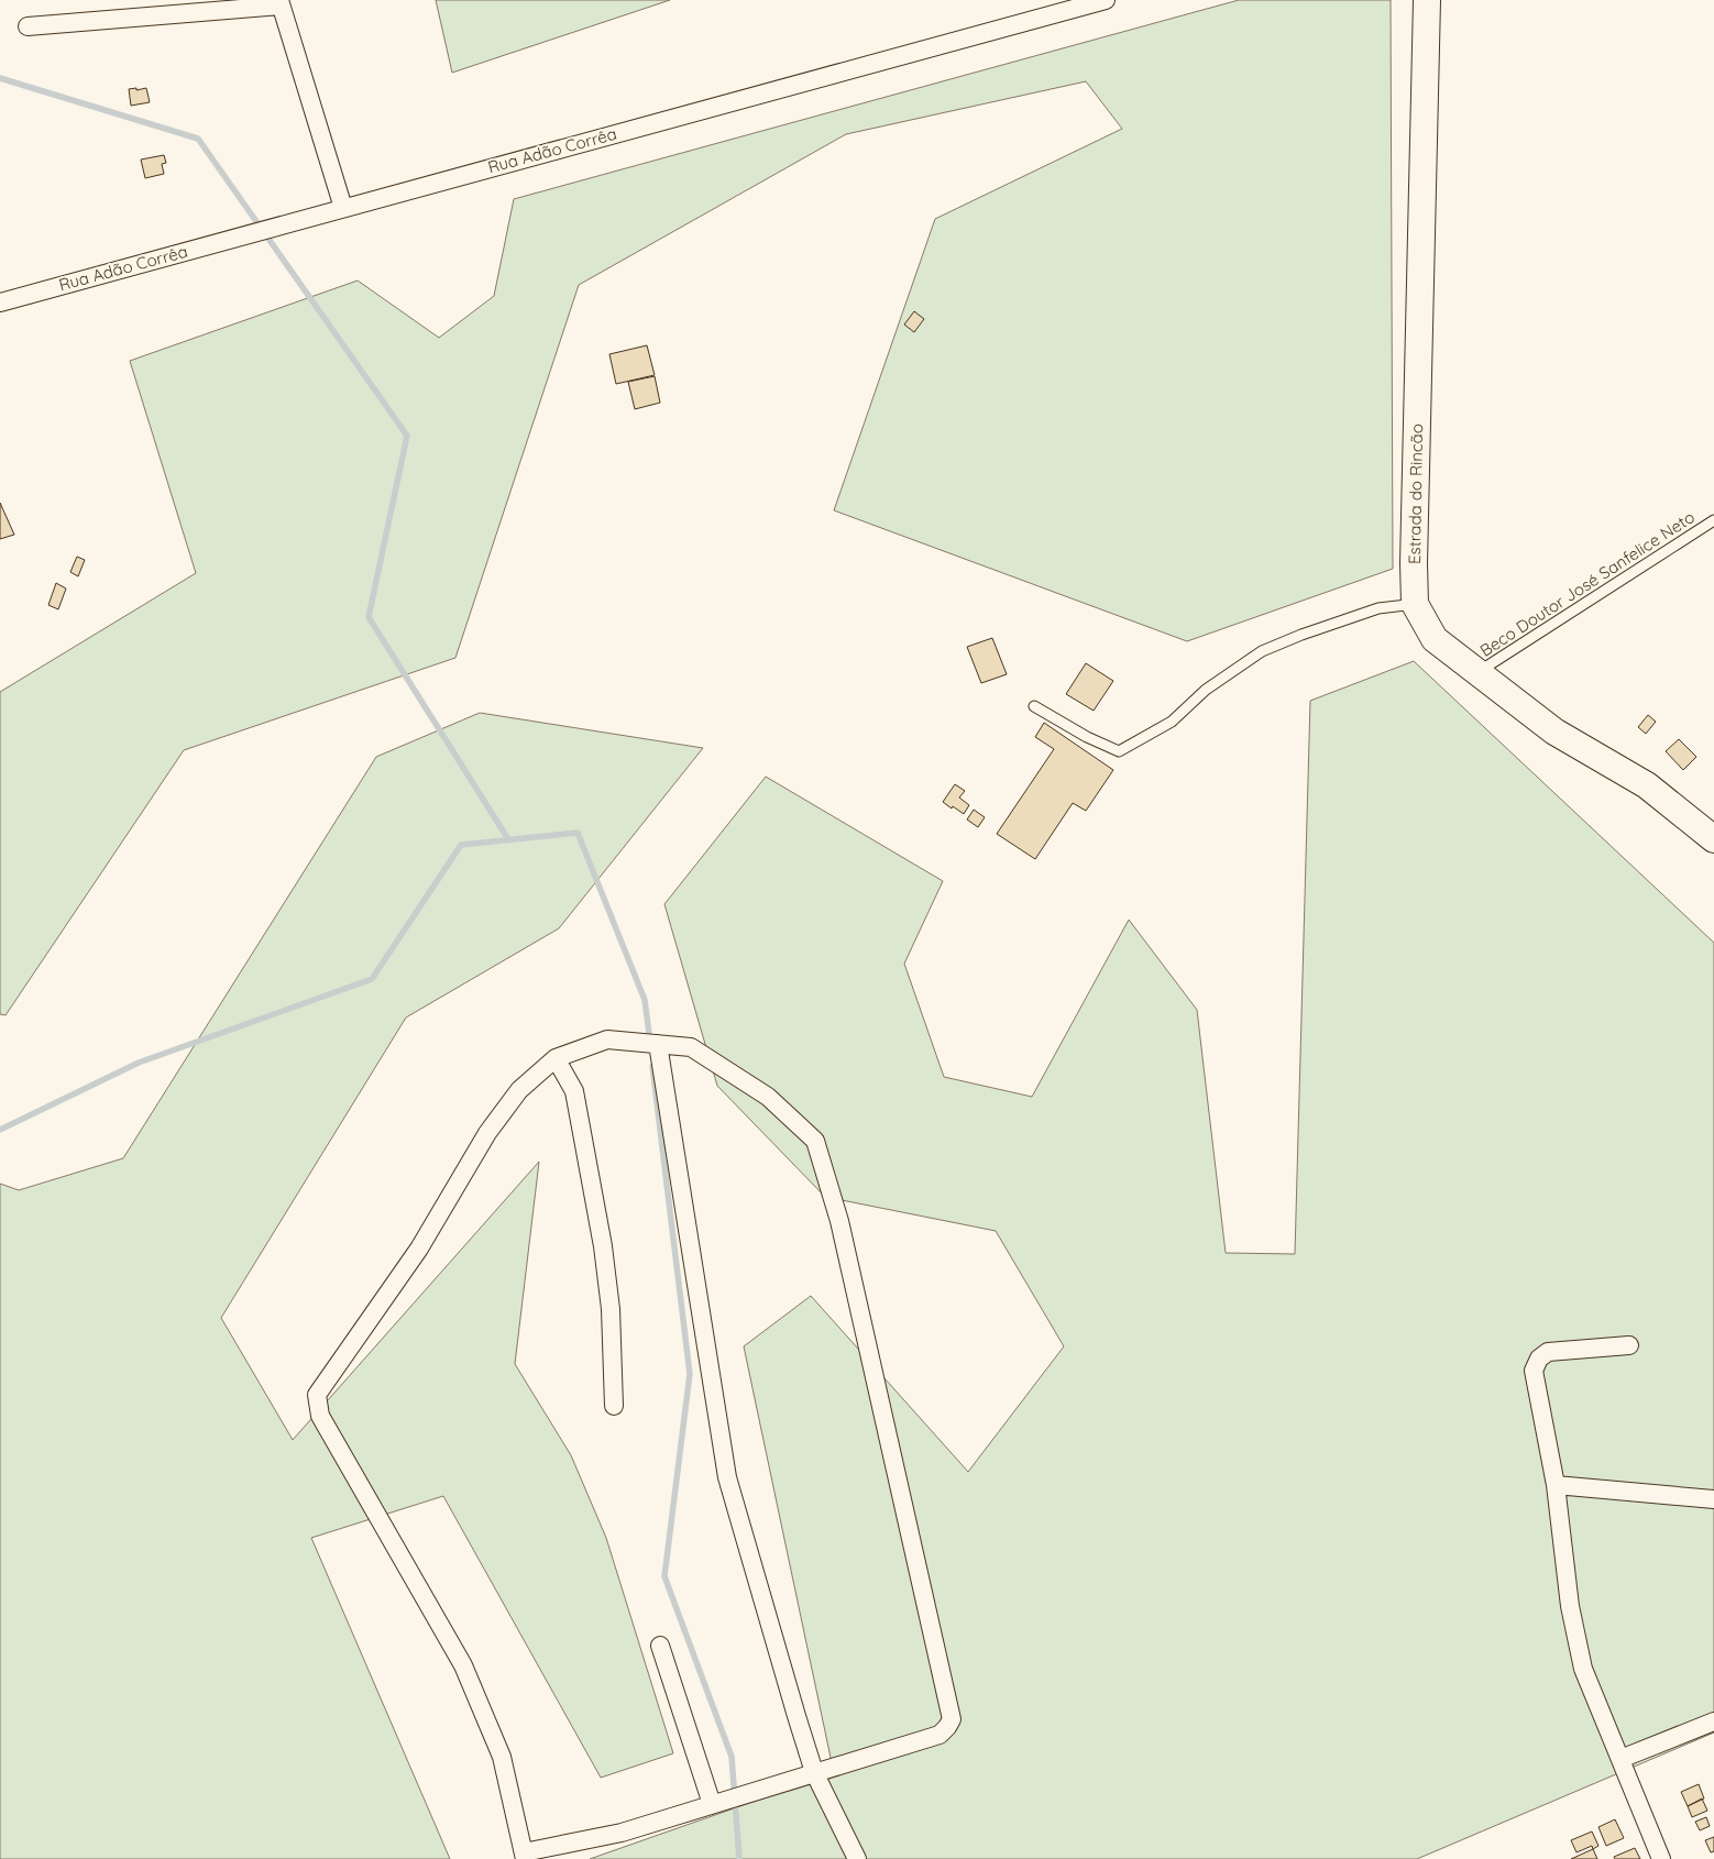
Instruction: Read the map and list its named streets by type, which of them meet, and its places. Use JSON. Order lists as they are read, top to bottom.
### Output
{
  "streets": {
    "street": ["Rua Adão Corrêa", "Estrada do Rincão"],
    "lane": ["Beco Doutor José Sanfelice Neto"]
  },
  "crossings": [
    ["Estrada do Rincão", "Beco Doutor José Sanfelice Neto"]
  ]
}
